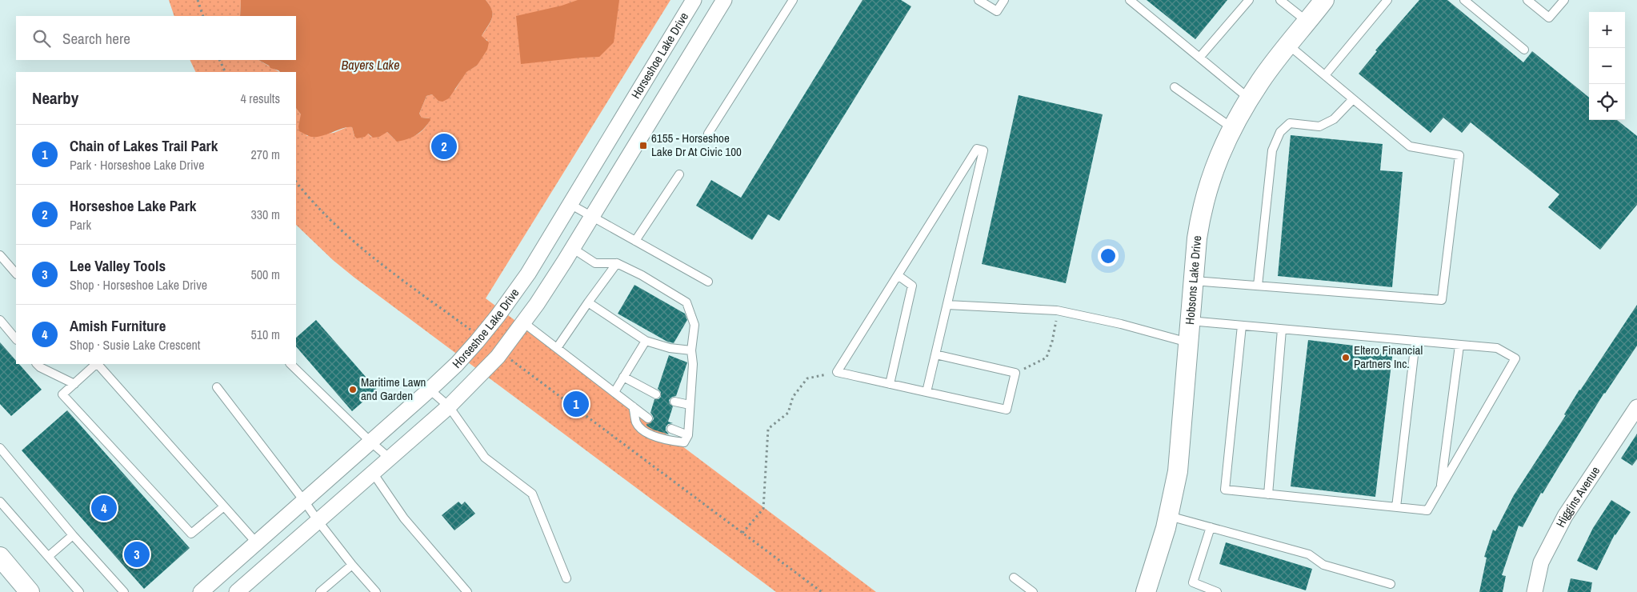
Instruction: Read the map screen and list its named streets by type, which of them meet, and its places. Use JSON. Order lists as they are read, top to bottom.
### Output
{
  "streets": {
    "street": ["Horseshoe Lake Drive", "Hobsons Lake Drive", "Higgins Avenue"]
  },
  "water": ["Bayers Lake"],
  "places": {
    "transit": ["6155 - Horseshoe Lake Dr At Civic 100"],
    "other": ["Eltero Financial Partners Inc.", "Maritime Lawn and Garden"]
  },
  "page": {
    "map_buttons": ["+", "−"],
    "search": "Search here",
    "heading": ["Nearby", "4 results"],
    "list": [
      {
        "mark": "1",
        "name": "Chain of Lakes Trail Park",
        "note": "Park · Horseshoe Lake Drive",
        "value": "270 m"
      },
      {
        "mark": "2",
        "name": "Horseshoe Lake Park",
        "note": "Park",
        "value": "330 m"
      },
      {
        "mark": "3",
        "name": "Lee Valley Tools",
        "note": "Shop · Horseshoe Lake Drive",
        "value": "500 m"
      },
      {
        "mark": "4",
        "name": "Amish Furniture",
        "note": "Shop · Susie Lake Crescent",
        "value": "510 m"
      }
    ],
    "pins": [
      "2",
      "1",
      "4",
      "3"
    ]
  }
}
